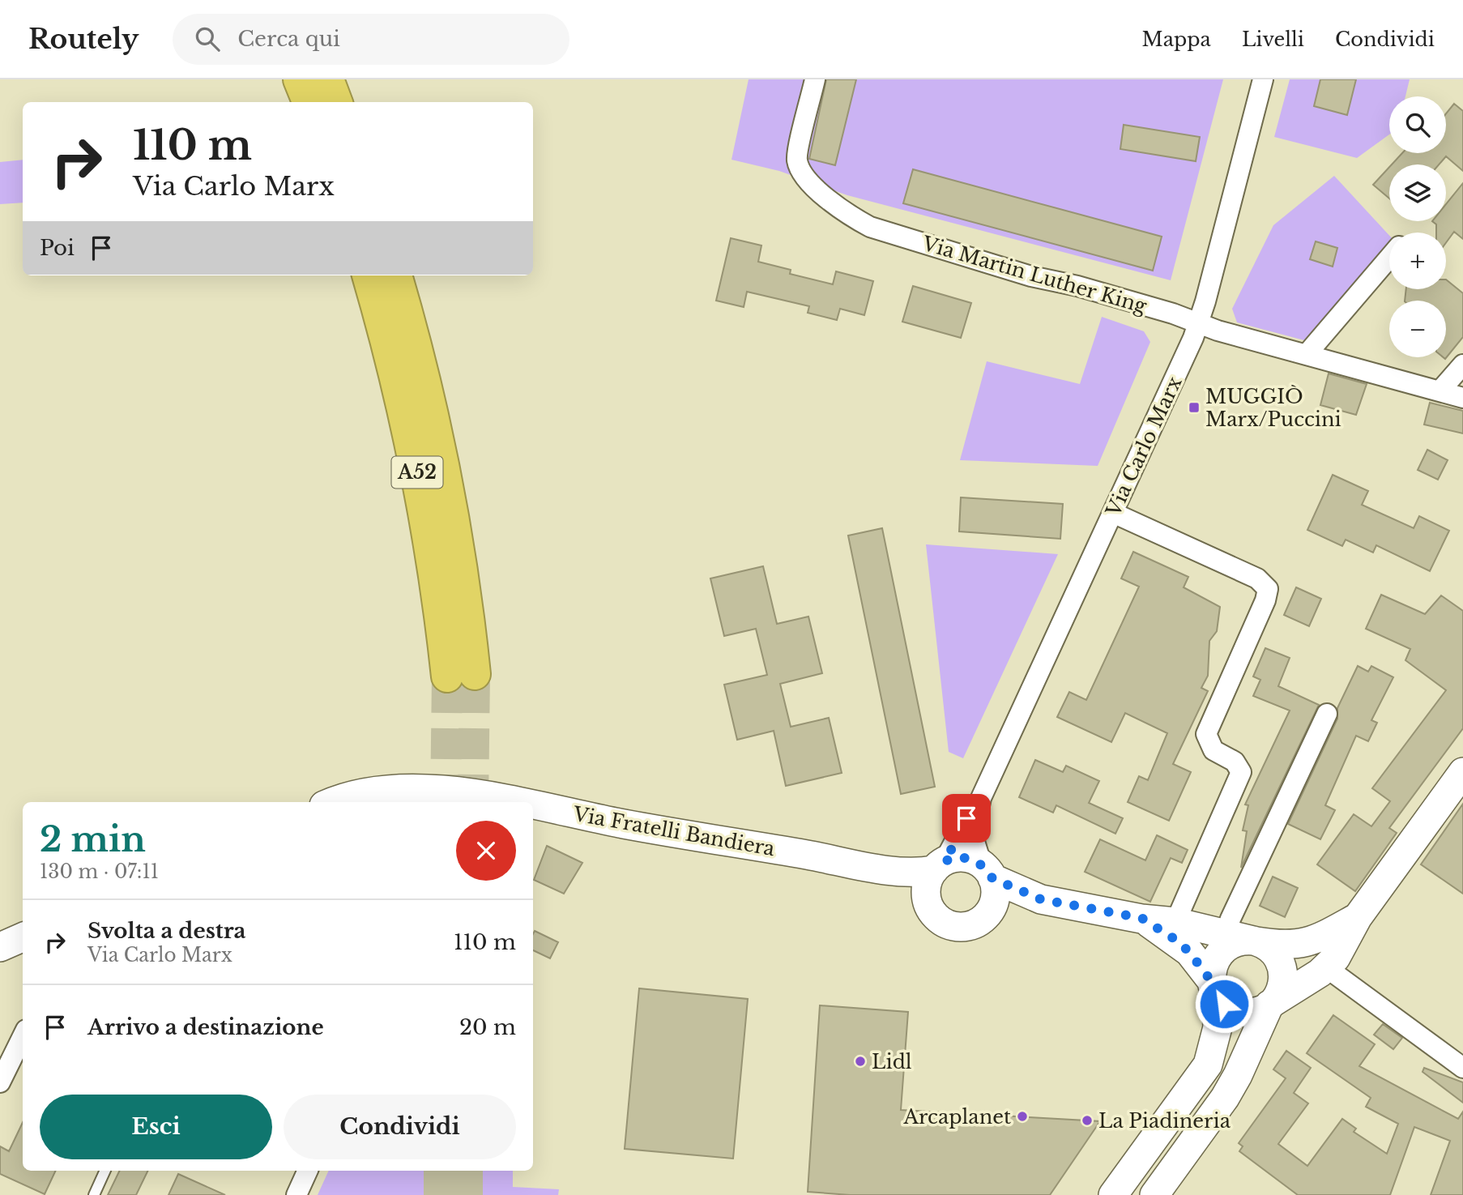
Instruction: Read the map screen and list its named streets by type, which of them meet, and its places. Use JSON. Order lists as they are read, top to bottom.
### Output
{
  "streets": {
    "highway": ["A52"],
    "street": ["Via Martin Luther King", "Via Carlo Marx", "Via Fratelli Bandiera"]
  },
  "crossings": [
    ["Via Martin Luther King", "Via Carlo Marx"],
    ["Via Carlo Marx", "Via Fratelli Bandiera"]
  ],
  "places": {
    "transit": ["MUGGIÒ Marx/Puccini"],
    "other": ["Lidl", "Arcaplanet", "La Piadineria"]
  },
  "page": {
    "header": "Routely",
    "search": "Cerca qui",
    "nav": ["Mappa", "Livelli", "Condividi"],
    "map_buttons": ["+", "−"],
    "turn": ["110 m", "Via Carlo Marx"],
    "then": "Poi",
    "heading": ["2 min", "130 m · 07:11"],
    "list": [
      {
        "name": "Svolta a destra",
        "note": "Via Carlo Marx",
        "value": "110 m"
      },
      {
        "name": "Arrivo a destinazione",
        "value": "20 m"
      }
    ],
    "buttons": ["Esci", "Condividi"]
  }
}
